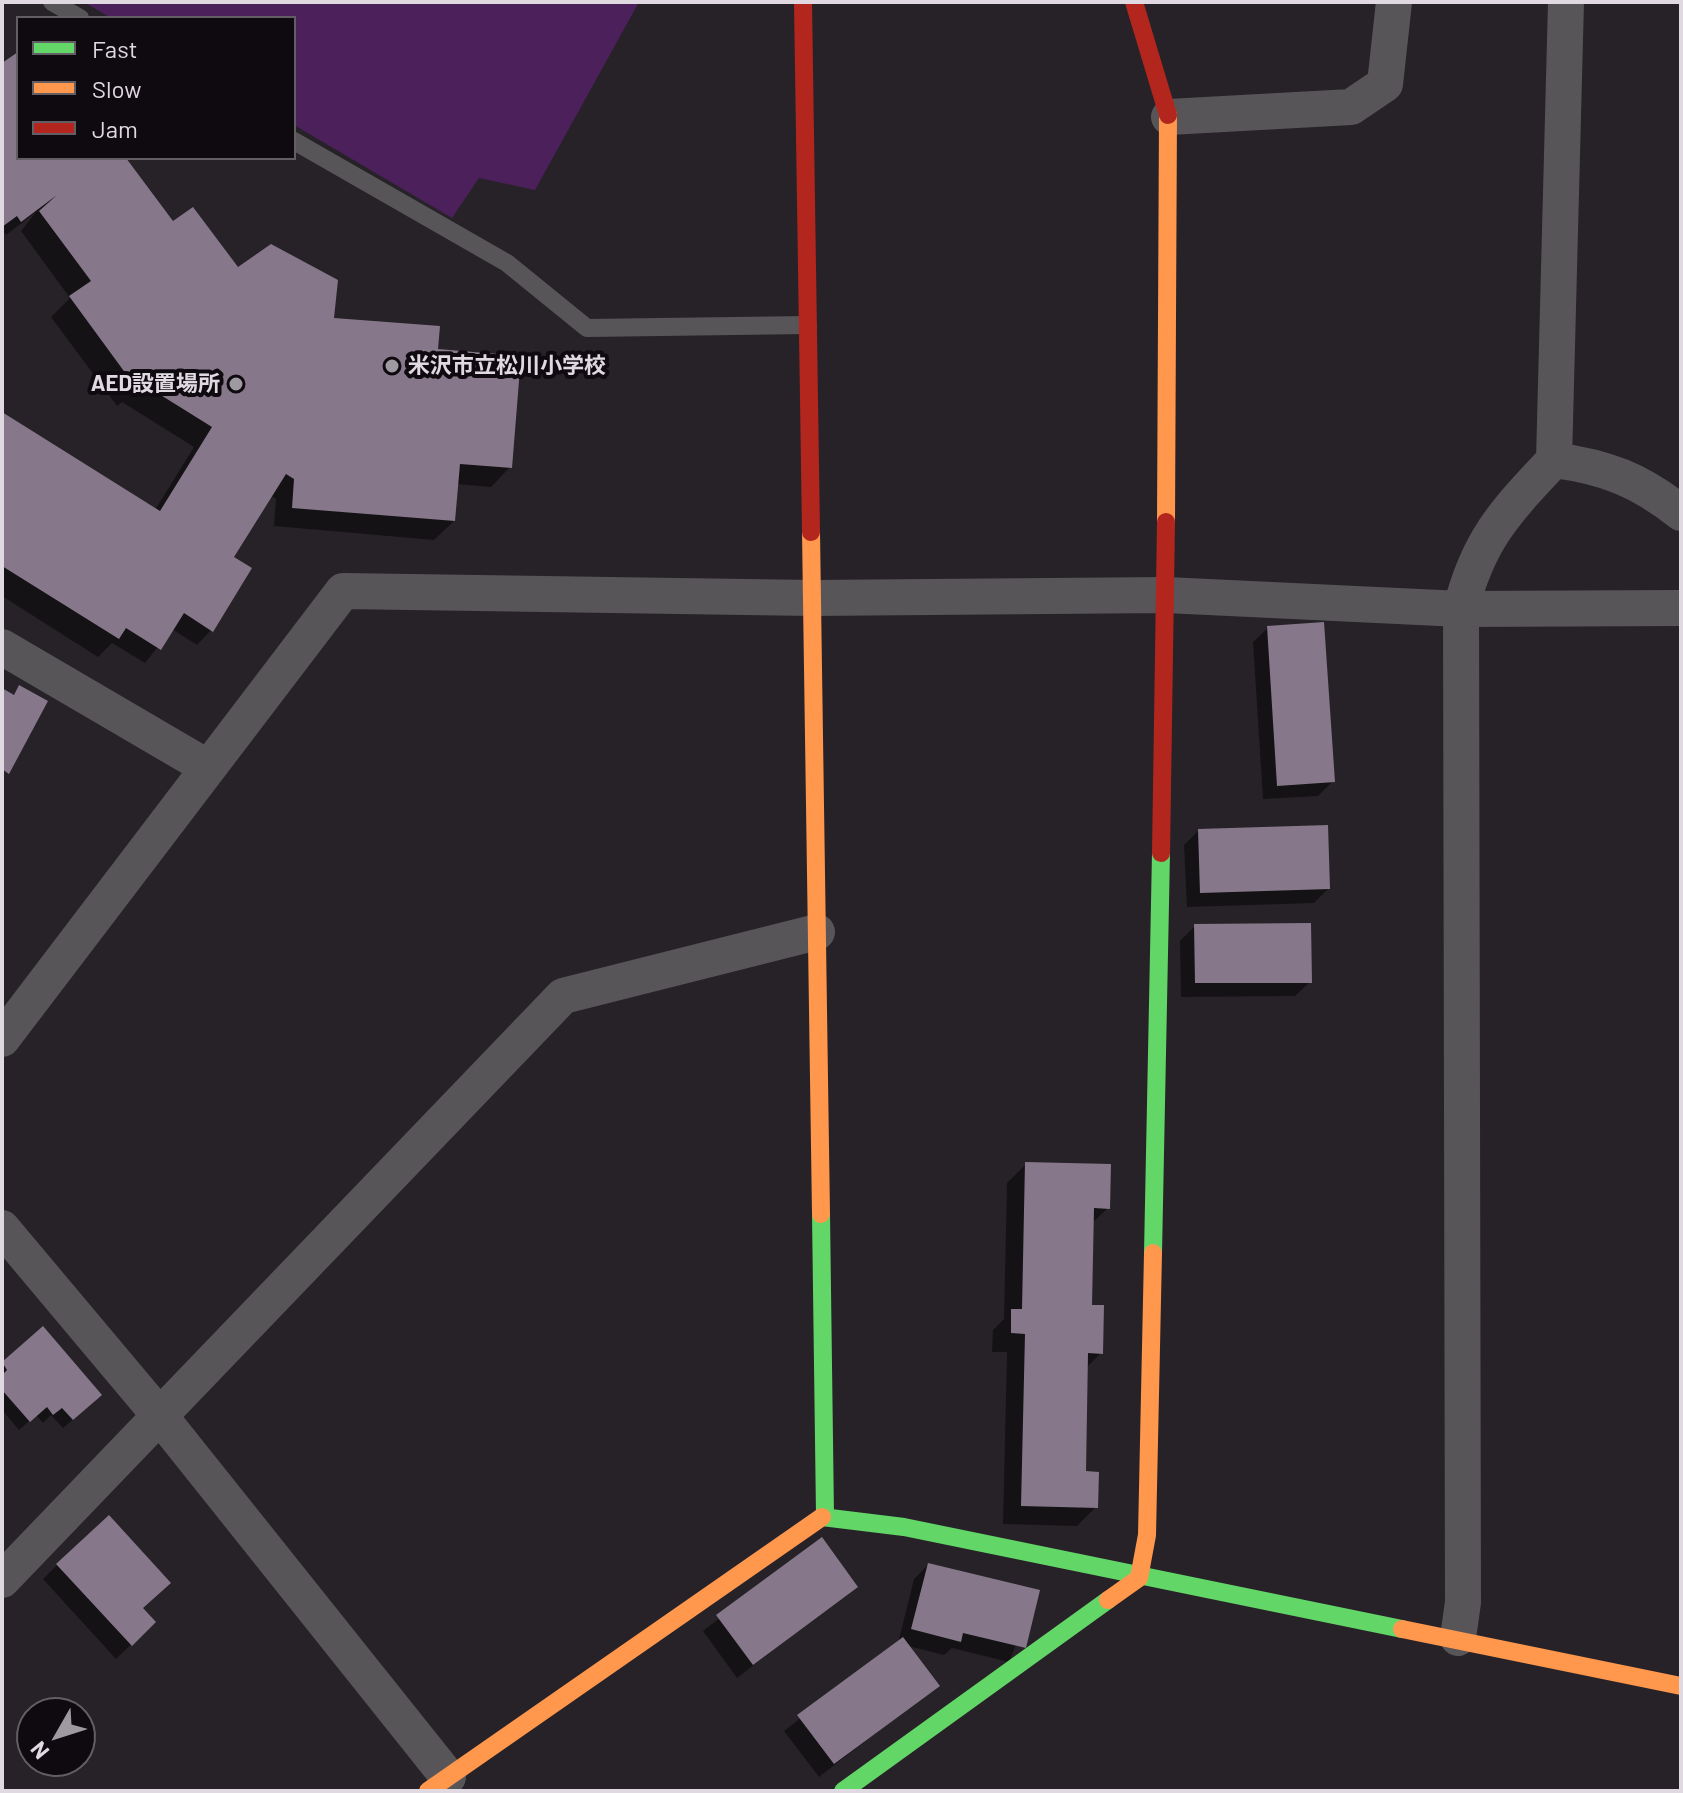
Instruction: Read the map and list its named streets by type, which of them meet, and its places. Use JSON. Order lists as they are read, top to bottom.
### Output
{
  "places": ["米沢市立松川小学校", "AED設置場所"],
  "legend": ["Fast", "Slow", "Jam"],
  "north": "bottom left"
}
